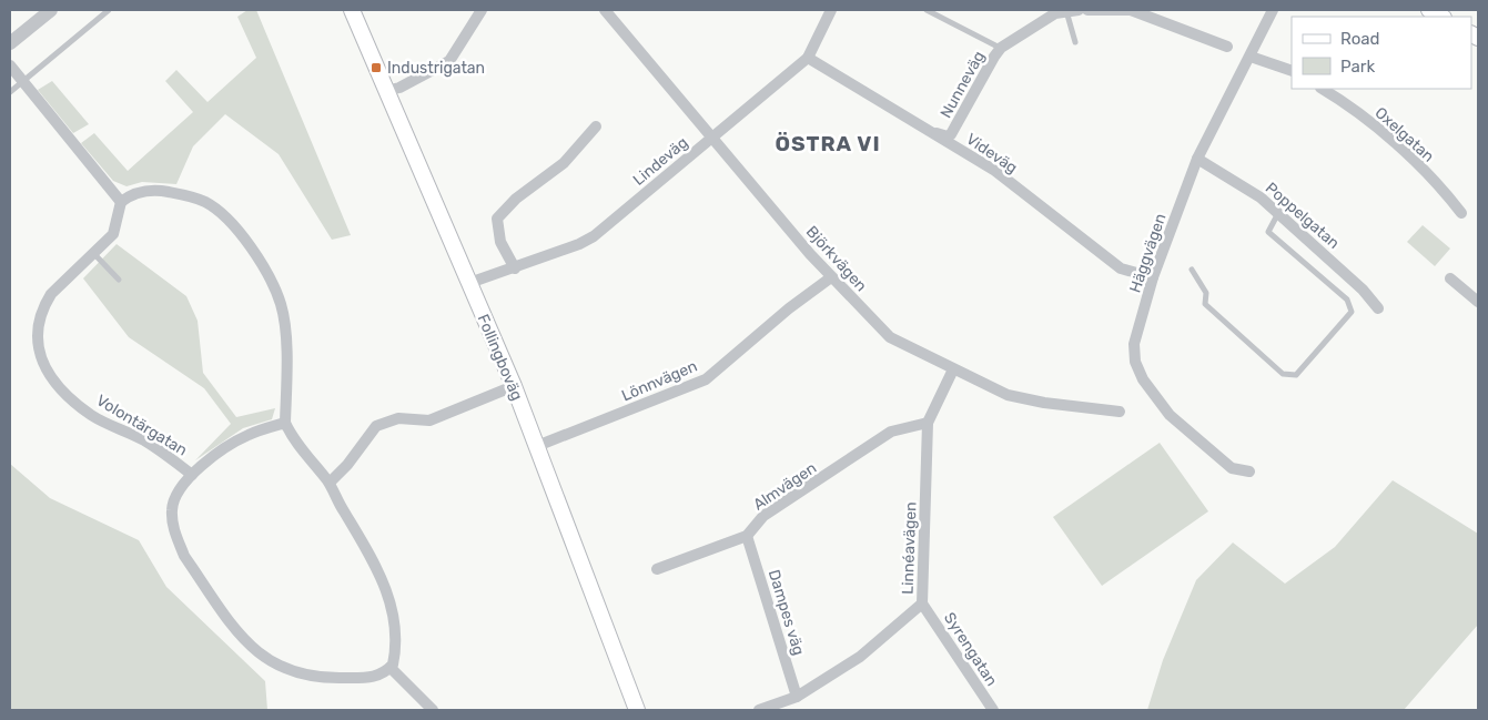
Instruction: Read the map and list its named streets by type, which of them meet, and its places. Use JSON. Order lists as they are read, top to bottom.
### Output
{
  "streets": {
    "main road": ["Follingboväg"],
    "street": [
      "Nunneväg",
      "Oxelgatan",
      "Videväg",
      "Lindeväg",
      "Poppelgatan",
      "Häggvägen",
      "Björkvägen",
      "Lönnvägen",
      "Volontärgatan",
      "Almvägen",
      "Linnéavägen",
      "Dampes väg",
      "Syrengatan"
    ]
  },
  "crossings": [
    ["Nunneväg", "Videväg"],
    ["Videväg", "Lindeväg"],
    ["Videväg", "Häggvägen"],
    ["Lindeväg", "Björkvägen"],
    ["Lindeväg", "Follingboväg"],
    ["Poppelgatan", "Häggvägen"],
    ["Björkvägen", "Lönnvägen"],
    ["Björkvägen", "Linnéavägen"],
    ["Follingboväg", "Lönnvägen"],
    ["Almvägen", "Linnéavägen"],
    ["Almvägen", "Dampes väg"],
    ["Linnéavägen", "Dampes väg"],
    ["Linnéavägen", "Syrengatan"]
  ],
  "districts": ["ÖSTRA VI"],
  "places": {
    "transit": ["Industrigatan"]
  },
  "legend": ["Road", "Park"]
}
